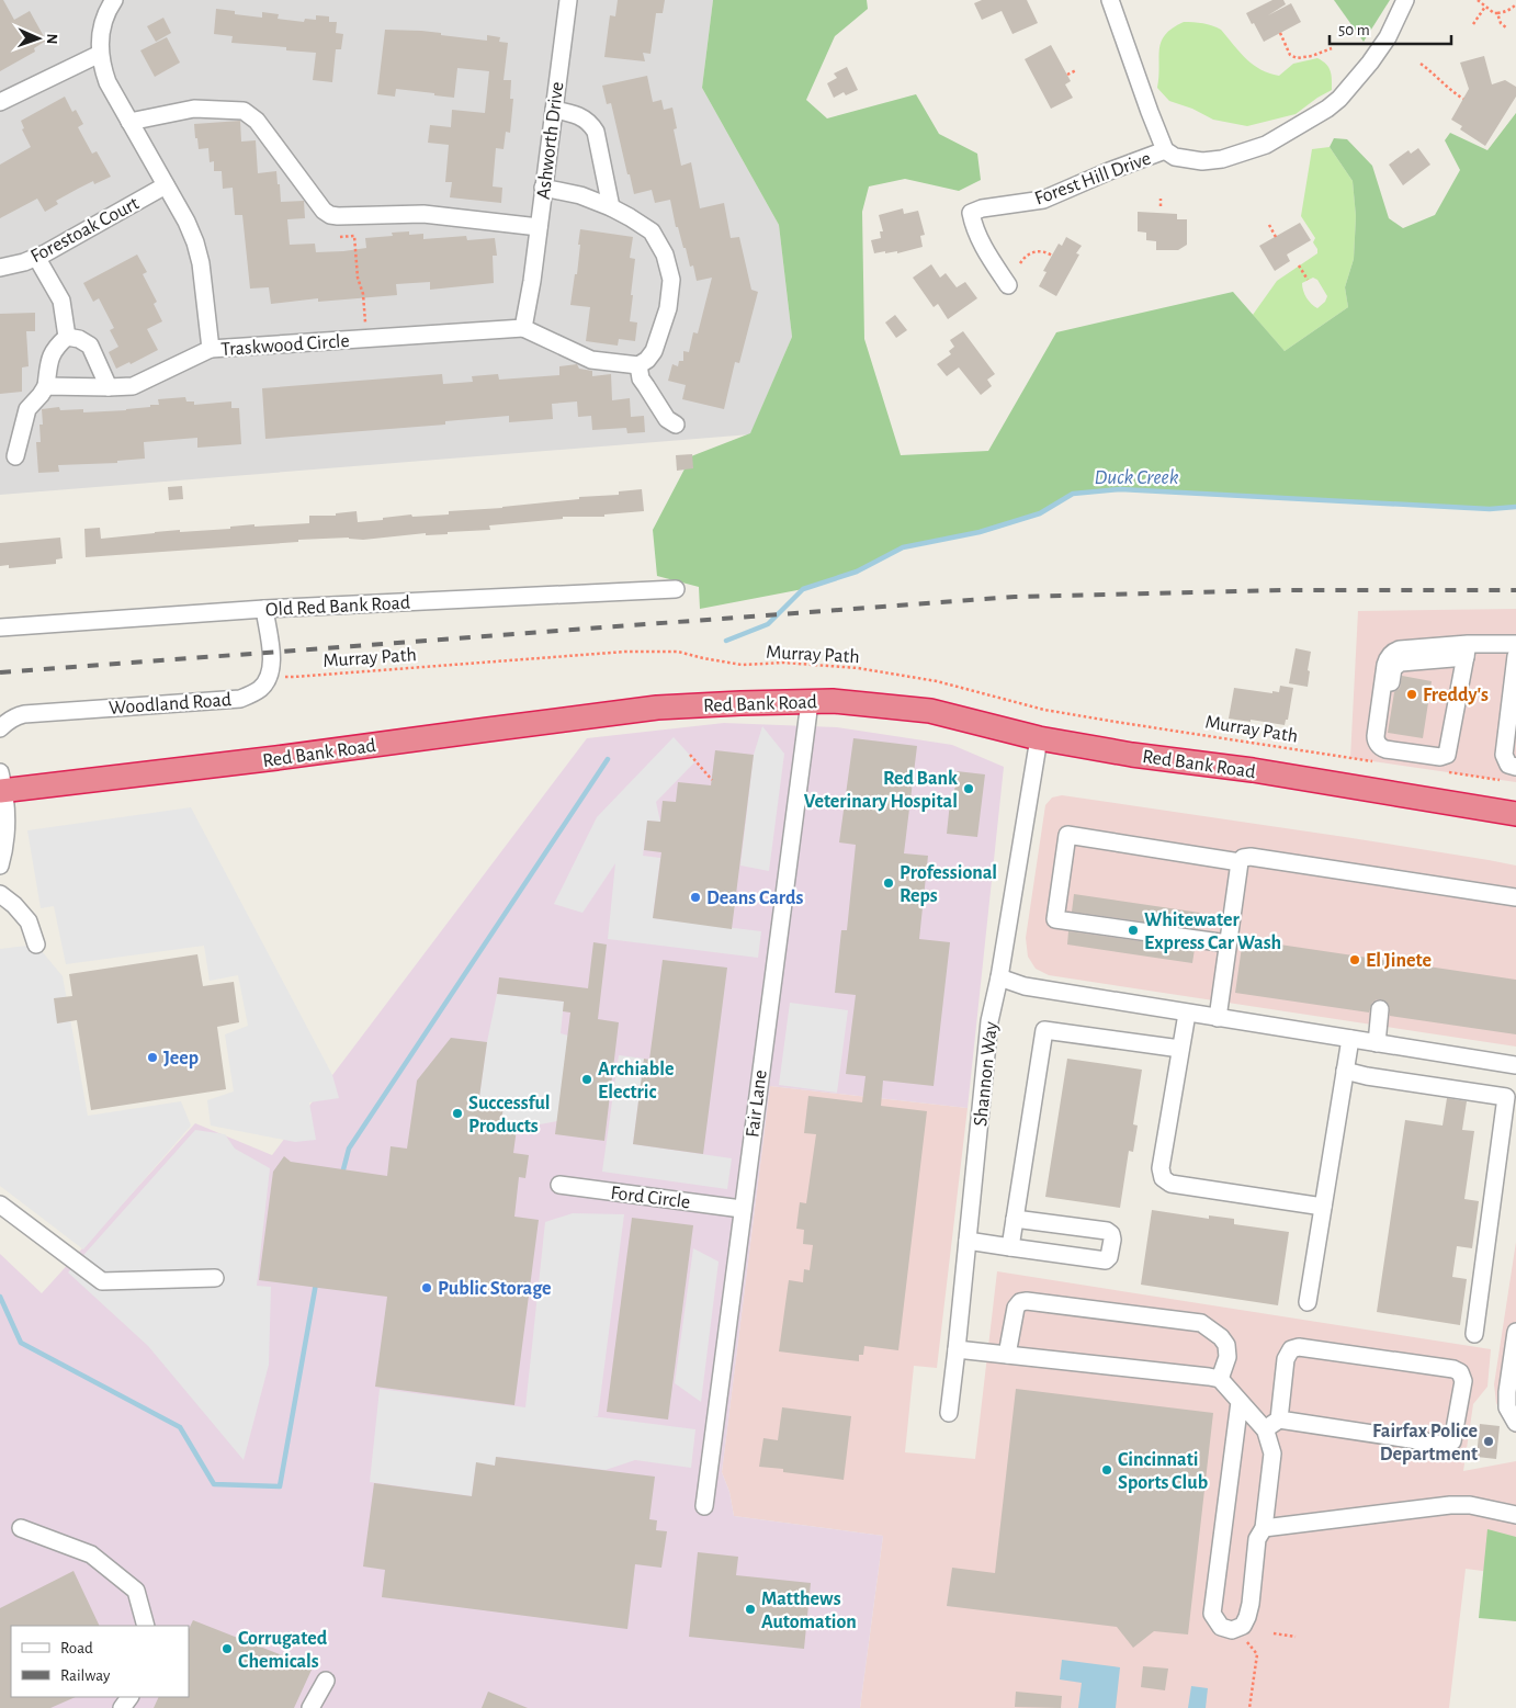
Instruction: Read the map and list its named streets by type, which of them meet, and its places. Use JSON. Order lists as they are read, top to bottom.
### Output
{
  "streets": {
    "highway": ["Red Bank Road"],
    "street": [
      "Ashworth Drive",
      "Forest Hill Drive",
      "Forestoak Court",
      "Traskwood Circle",
      "Old Red Bank Road",
      "Woodland Road",
      "Shannon Way",
      "Fair Lane",
      "Ford Circle"
    ],
    "path": ["Murray Path"]
  },
  "crossings": [
    ["Ashworth Drive", "Traskwood Circle"],
    ["Forestoak Court", "Traskwood Circle"],
    ["Murray Path", "Woodland Road"],
    ["Red Bank Road", "Shannon Way"],
    ["Red Bank Road", "Fair Lane"],
    ["Fair Lane", "Ford Circle"]
  ],
  "water": ["Duck Creek"],
  "places": [
    "Freddy's",
    "Red Bank Veterinary Hospital",
    "Professional Reps",
    "Deans Cards",
    "Whitewater Express Car Wash",
    "El Jinete",
    "Jeep",
    "Archiable Electric",
    "Successful Products",
    "Public Storage",
    "Fairfax Police Department",
    "Cincinnati Sports Club",
    "Matthews Automation",
    "Corrugated Chemicals"
  ],
  "legend": ["Road", "Railway"],
  "scale_bar": "50 m",
  "north": "right"
}
